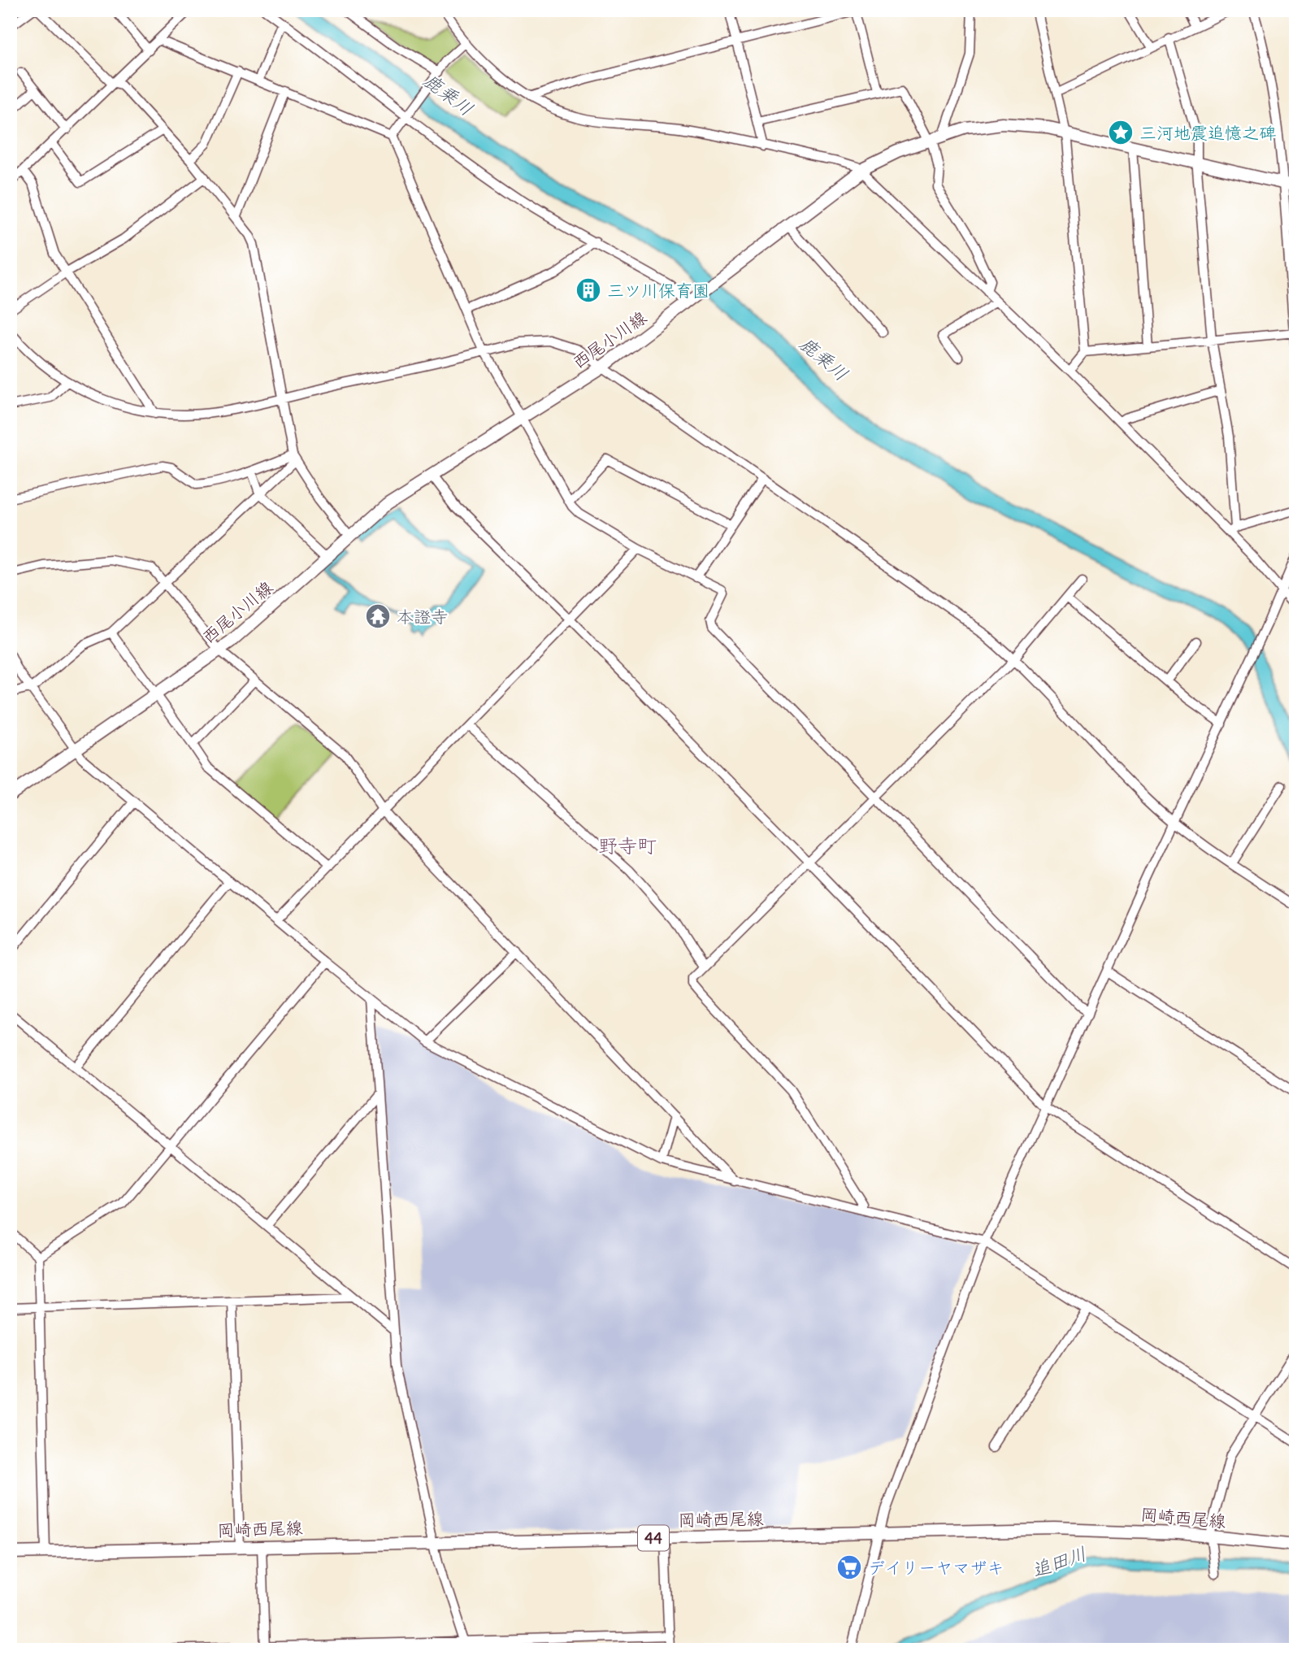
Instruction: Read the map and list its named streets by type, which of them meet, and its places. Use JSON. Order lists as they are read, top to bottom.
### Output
{
  "streets": {
    "main road": ["西尾小川線", "岡崎西尾線", "44"]
  },
  "districts": ["野寺町"],
  "water": ["鹿乗川", "追田川"],
  "places": {
    "place": ["三河地震追憶之碑"],
    "building": ["三ツ川保育園"],
    "temple": ["本證寺"],
    "supermarket": ["デイリーヤマザキ"]
  }
}
